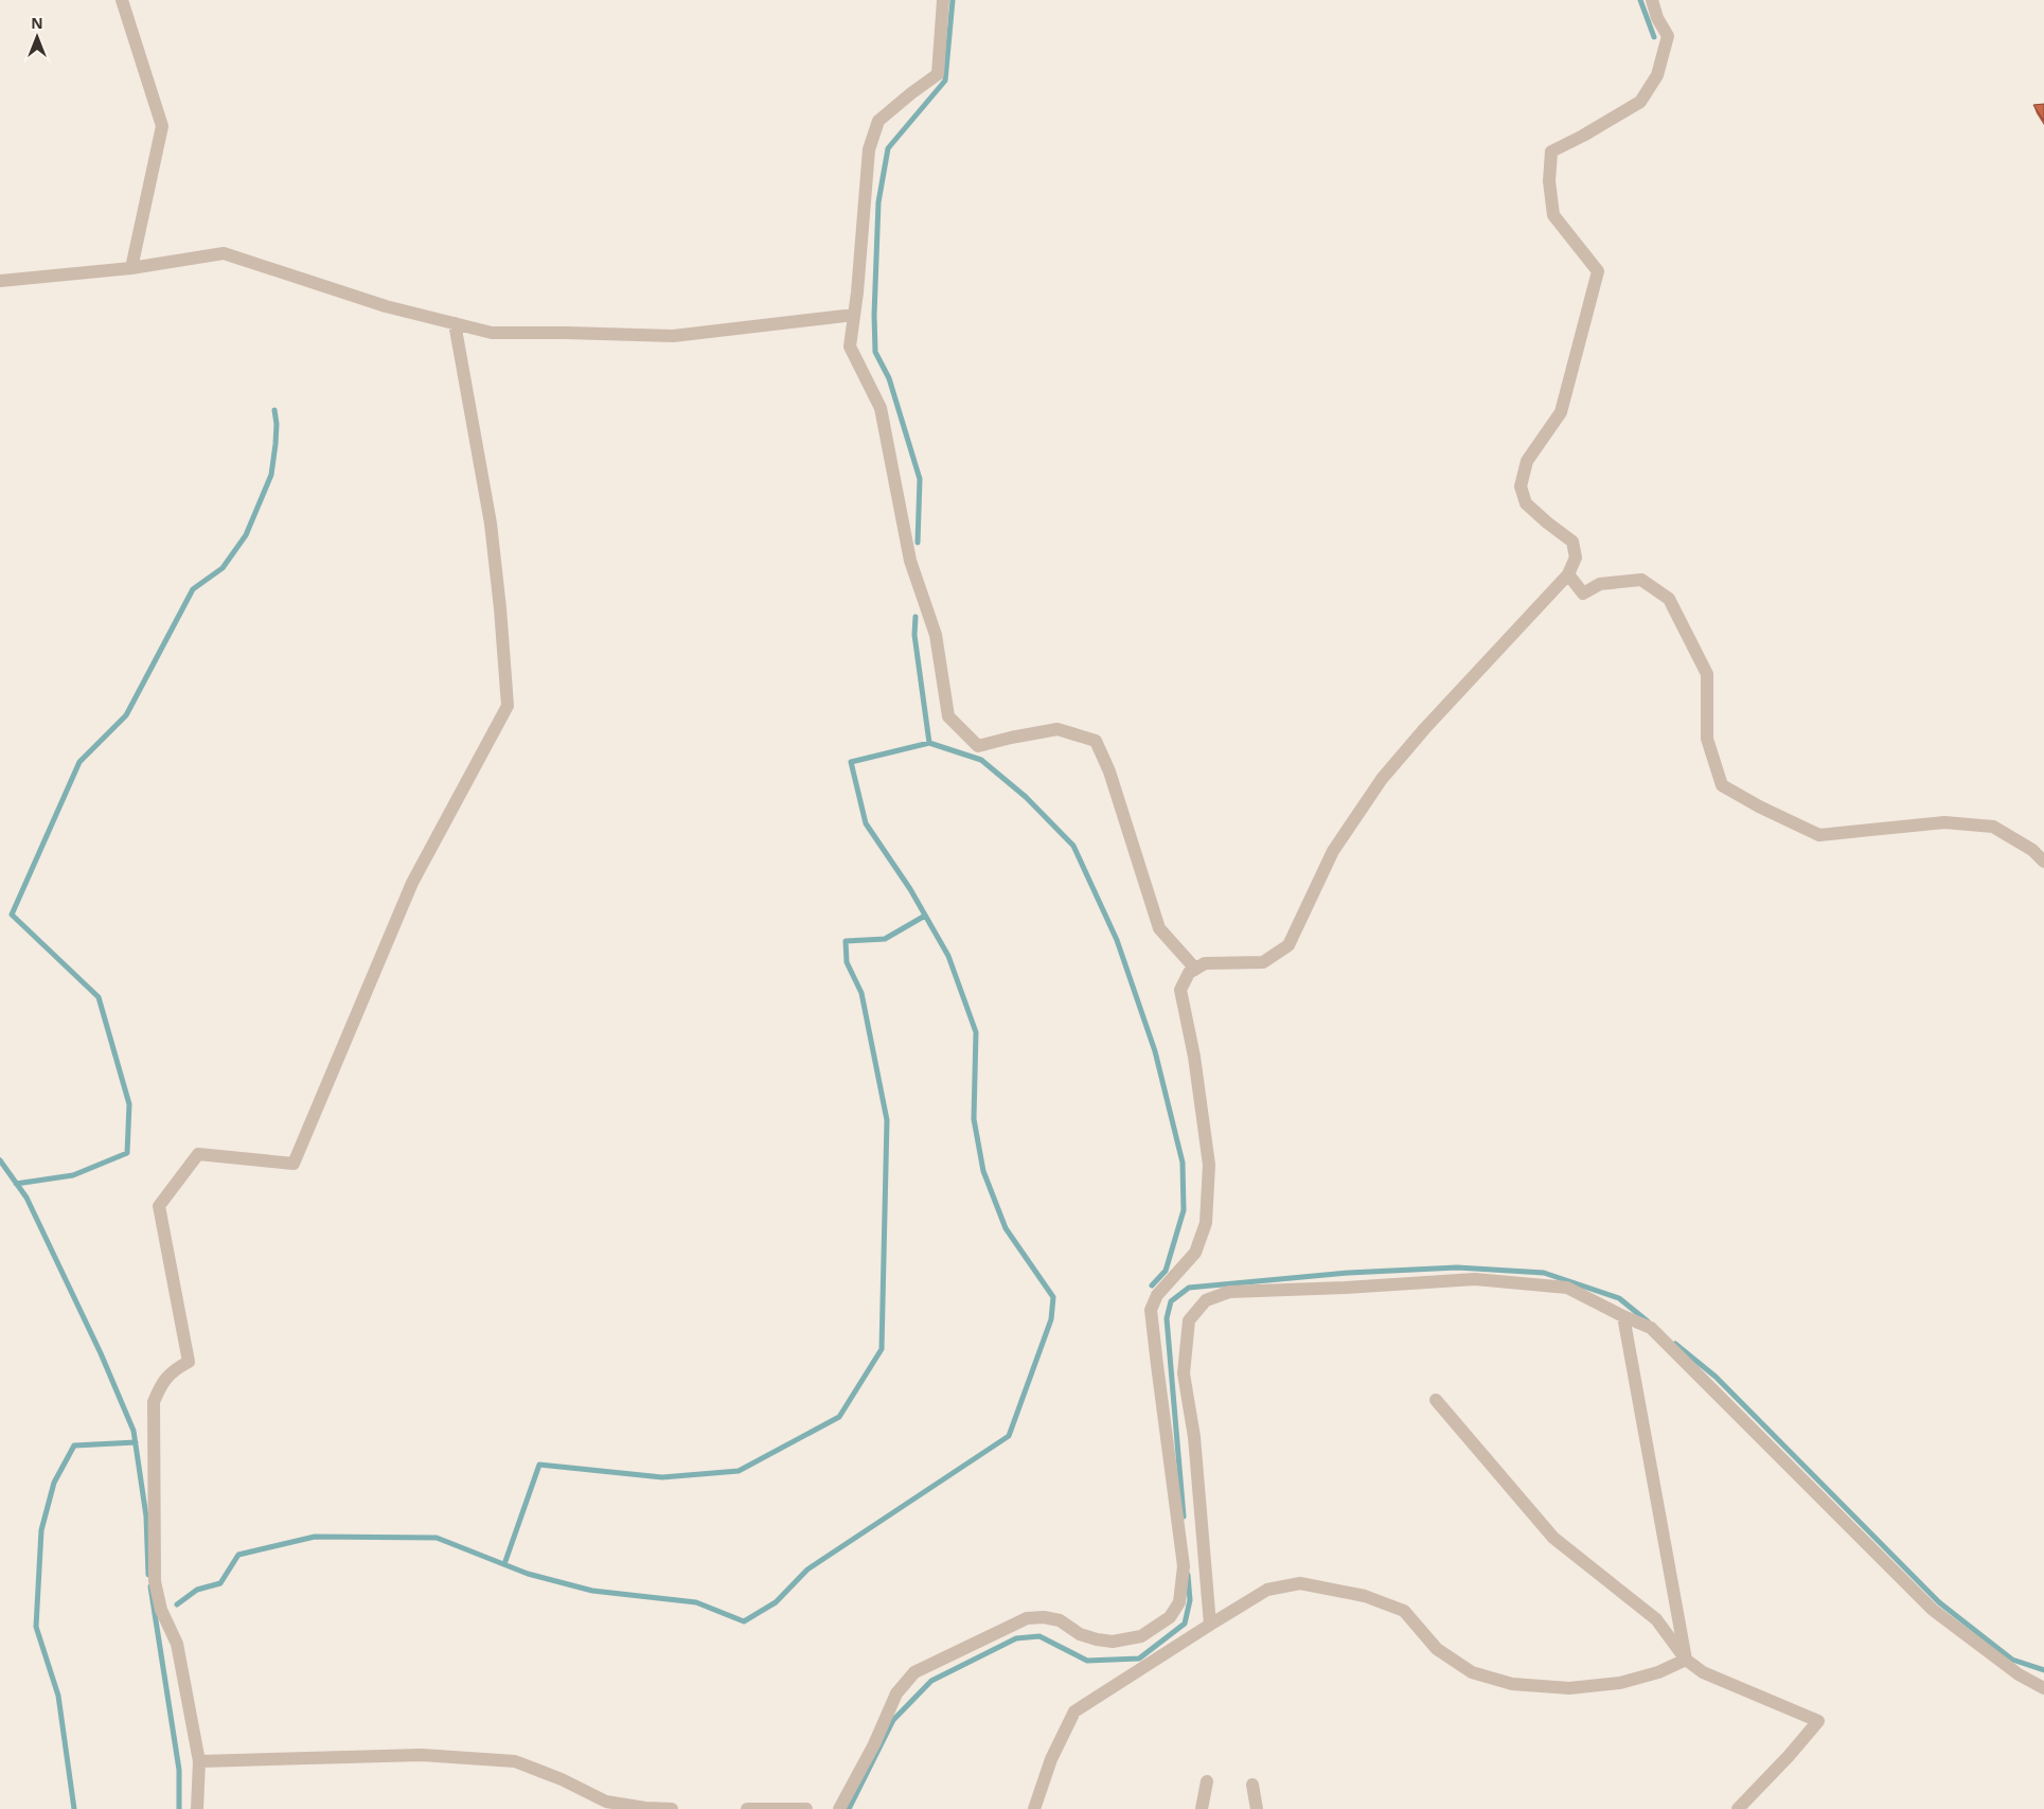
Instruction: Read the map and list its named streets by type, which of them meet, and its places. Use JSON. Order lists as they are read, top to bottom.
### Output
{
  "north": "top"
}
